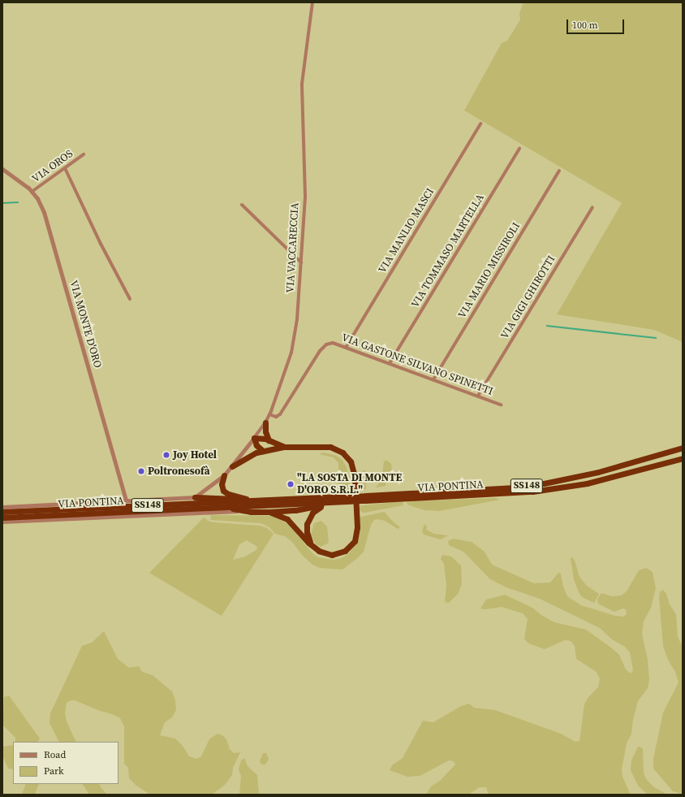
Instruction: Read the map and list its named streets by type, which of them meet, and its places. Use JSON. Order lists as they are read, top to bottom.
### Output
{
  "streets": {
    "highway": ["SS148", "VIA PONTINA"],
    "street": [
      "VIA OROS",
      "VIA MANLIO MASCI",
      "VIA VACCARECCIA",
      "VIA TOMMASO MARTELLA",
      "VIA MARIO MISSIROLI",
      "VIA GIGI GHIROTTI",
      "VIA MONTE D'ORO",
      "VIA GASTONE SILVANO SPINETTI"
    ]
  },
  "crossings": [
    ["VIA OROS", "VIA MONTE D'ORO"],
    ["VIA MANLIO MASCI", "VIA GASTONE SILVANO SPINETTI"],
    ["VIA VACCARECCIA", "VIA GASTONE SILVANO SPINETTI"],
    ["VIA VACCARECCIA", "VIA PONTINA"],
    ["VIA TOMMASO MARTELLA", "VIA GASTONE SILVANO SPINETTI"],
    ["VIA MARIO MISSIROLI", "VIA GASTONE SILVANO SPINETTI"],
    ["VIA GIGI GHIROTTI", "VIA GASTONE SILVANO SPINETTI"],
    ["VIA MONTE D'ORO", "VIA PONTINA"]
  ],
  "places": ["Joy Hotel", "Poltronesofà", "\"LA SOSTA DI MONTE D'ORO S.R.L.\""],
  "legend": ["Road", "Park"],
  "scale_bar": "100 m"
}
